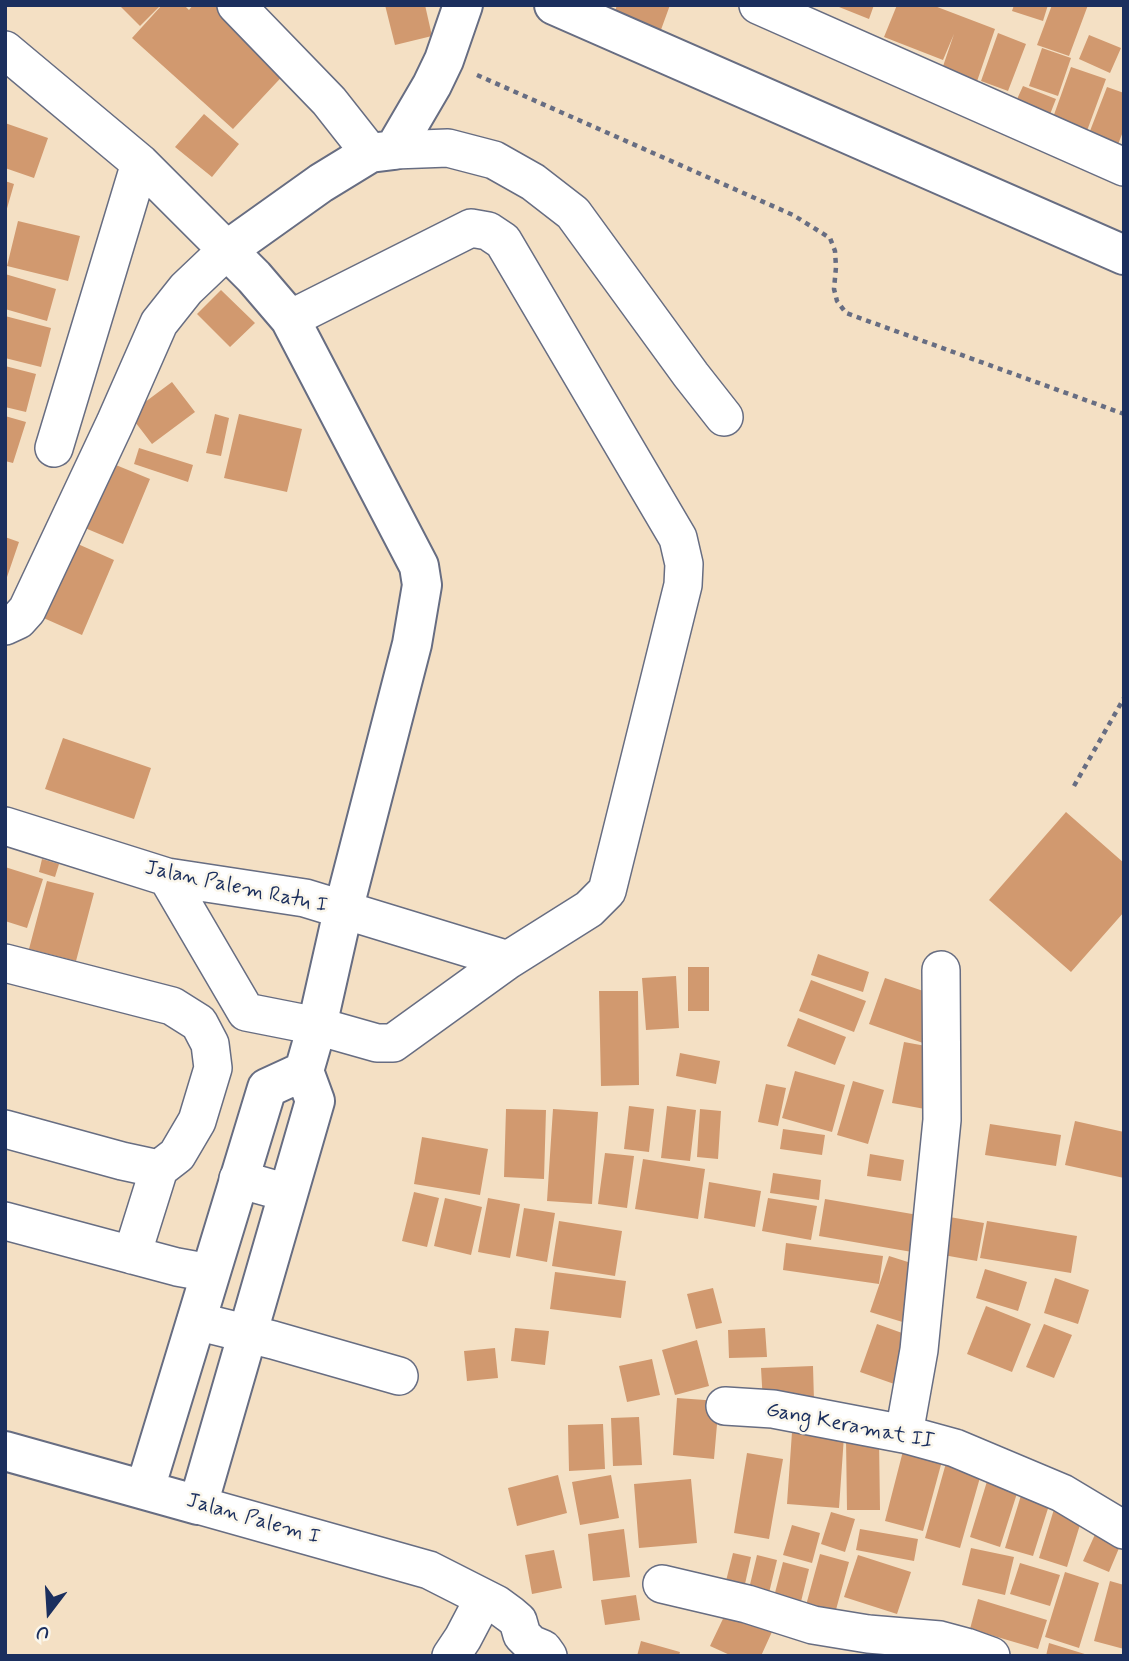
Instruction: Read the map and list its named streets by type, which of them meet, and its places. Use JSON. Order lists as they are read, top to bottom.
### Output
{
  "streets": {
    "street": ["Jalan Palem Ratu I", "Gang Keramat II", "Jalan Palem I"]
  },
  "north": "bottom"
}
